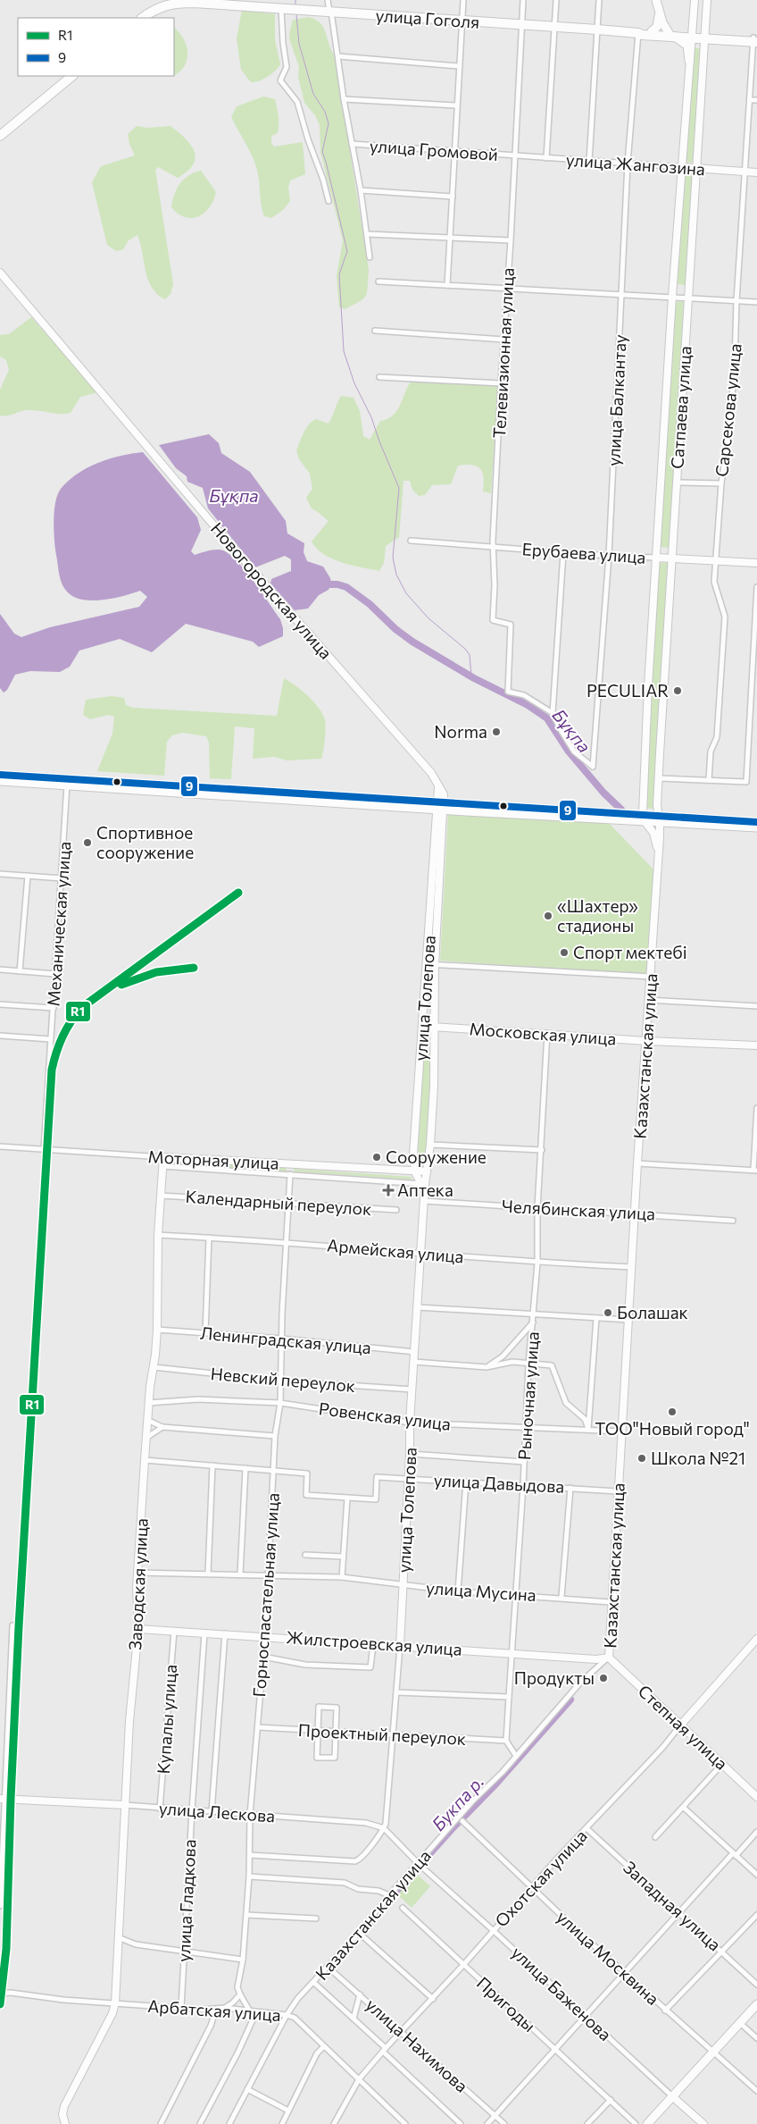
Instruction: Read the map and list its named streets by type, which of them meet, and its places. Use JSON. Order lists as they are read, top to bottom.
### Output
{
  "streets": {
    "highway": ["улица Гоголя"],
    "street": [
      "улица Громовой",
      "улица Жангозина",
      "Телевизионная улица",
      "улица Балкантау",
      "Сатпаева улица",
      "Сарсекова улица",
      "Ерубаева улица",
      "Новогородская улица",
      "Механическая улица",
      "улица Толепова",
      "Московская улица",
      "Казахстанская улица",
      "Моторная улица",
      "Календарный переулок",
      "Челябинская улица",
      "Армейская улица",
      "Ленинградская улица",
      "Невский переулок",
      "Рыночная улица",
      "Ровенская улица",
      "улица Давыдова",
      "Заводская улица",
      "улица Мусина",
      "Горноспасательная улица",
      "Жилстроевская улица",
      "Купалы улица",
      "Степная улица",
      "Проектный переулок",
      "улица Лескова",
      "Охотская улица",
      "улица Гладкова",
      "Западная улица",
      "улица Москвина",
      "улица Баженова",
      "Пригоды",
      "Арбатская улица",
      "улица Нахимова"
    ]
  },
  "crossings": [
    ["улица Гоголя", "Телевизионная улица"],
    ["улица Гоголя", "улица Балкантау"],
    ["улица Гоголя", "Сатпаева улица"],
    ["улица Гоголя", "Сарсекова улица"],
    ["улица Громовой", "улица Жангозина"],
    ["улица Громовой", "Телевизионная улица"],
    ["улица Жангозина", "Телевизионная улица"],
    ["улица Жангозина", "улица Балкантау"],
    ["улица Жангозина", "Сатпаева улица"],
    ["улица Жангозина", "Сарсекова улица"],
    ["Телевизионная улица", "улица Балкантау"],
    ["Телевизионная улица", "Ерубаева улица"],
    ["улица Балкантау", "Ерубаева улица"],
    ["Сатпаева улица", "Ерубаева улица"],
    ["Сатпаева улица", "Казахстанская улица"],
    ["Сарсекова улица", "Ерубаева улица"],
    ["Новогородская улица", "улица Толепова"],
    ["Механическая улица", "Моторная улица"],
    ["улица Толепова", "Московская улица"],
    ["улица Толепова", "Моторная улица"],
    ["улица Толепова", "Челябинская улица"],
    ["улица Толепова", "Армейская улица"],
    ["улица Толепова", "Ленинградская улица"],
    ["улица Толепова", "Невский переулок"],
    ["улица Толепова", "Ровенская улица"],
    ["улица Толепова", "улица Давыдова"],
    ["улица Толепова", "улица Мусина"],
    ["улица Толепова", "Жилстроевская улица"],
    ["улица Толепова", "Проектный переулок"],
    ["улица Толепова", "улица Лескова"],
    ["Московская улица", "Казахстанская улица"],
    ["Московская улица", "Рыночная улица"],
    ["Казахстанская улица", "Челябинская улица"],
    ["Казахстанская улица", "Армейская улица"],
    ["Казахстанская улица", "Ровенская улица"],
    ["Казахстанская улица", "улица Давыдова"],
    ["Казахстанская улица", "улица Мусина"],
    ["Казахстанская улица", "Жилстроевская улица"],
    ["Казахстанская улица", "Степная улица"],
    ["Казахстанская улица", "улица Баженова"],
    ["Казахстанская улица", "Арбатская улица"],
    ["Казахстанская улица", "улица Нахимова"],
    ["Моторная улица", "Заводская улица"],
    ["Моторная улица", "Горноспасательная улица"],
    ["Календарный переулок", "Заводская улица"],
    ["Календарный переулок", "Горноспасательная улица"],
    ["Челябинская улица", "Рыночная улица"],
    ["Армейская улица", "Рыночная улица"],
    ["Армейская улица", "Заводская улица"],
    ["Армейская улица", "Горноспасательная улица"],
    ["Ленинградская улица", "Заводская улица"],
    ["Ленинградская улица", "Горноспасательная улица"],
    ["Невский переулок", "Заводская улица"],
    ["Невский переулок", "Горноспасательная улица"],
    ["Рыночная улица", "Ровенская улица"],
    ["Рыночная улица", "улица Давыдова"],
    ["Рыночная улица", "улица Мусина"],
    ["Рыночная улица", "Жилстроевская улица"],
    ["Рыночная улица", "Проектный переулок"],
    ["Ровенская улица", "Заводская улица"],
    ["Ровенская улица", "Горноспасательная улица"],
    ["улица Давыдова", "Заводская улица"],
    ["улица Давыдова", "Горноспасательная улица"],
    ["Заводская улица", "улица Мусина"],
    ["Заводская улица", "Жилстроевская улица"],
    ["Заводская улица", "улица Лескова"],
    ["Заводская улица", "Арбатская улица"],
    ["улица Мусина", "Горноспасательная улица"],
    ["Горноспасательная улица", "Жилстроевская улица"],
    ["Горноспасательная улица", "Проектный переулок"],
    ["Горноспасательная улица", "улица Лескова"],
    ["Жилстроевская улица", "Купалы улица"],
    ["Жилстроевская улица", "Степная улица"],
    ["Жилстроевская улица", "улица Гладкова"],
    ["Купалы улица", "улица Лескова"],
    ["Степная улица", "Охотская улица"],
    ["улица Лескова", "улица Гладкова"],
    ["Охотская улица", "Западная улица"],
    ["Охотская улица", "улица Москвина"],
    ["Охотская улица", "улица Баженова"],
    ["Охотская улица", "Пригоды"],
    ["Охотская улица", "Арбатская улица"],
    ["Охотская улица", "улица Нахимова"],
    ["улица Гладкова", "Арбатская улица"]
  ],
  "water": ["Бұқпа", "Букпа р."],
  "places": {
    "other": [
      "PECULIAR",
      "Norma",
      "Спортивное сооружение",
      "«Шахтер» стадионы",
      "Спорт мектебі",
      "Сооружение",
      "Болашак",
      "ТОО\"Новый город\"",
      "Школа №21",
      "Продукты"
    ],
    "health": ["Аптека"]
  },
  "lines": ["transit line 9", "transit line R1"],
  "legend": ["R1", "9"]
}
